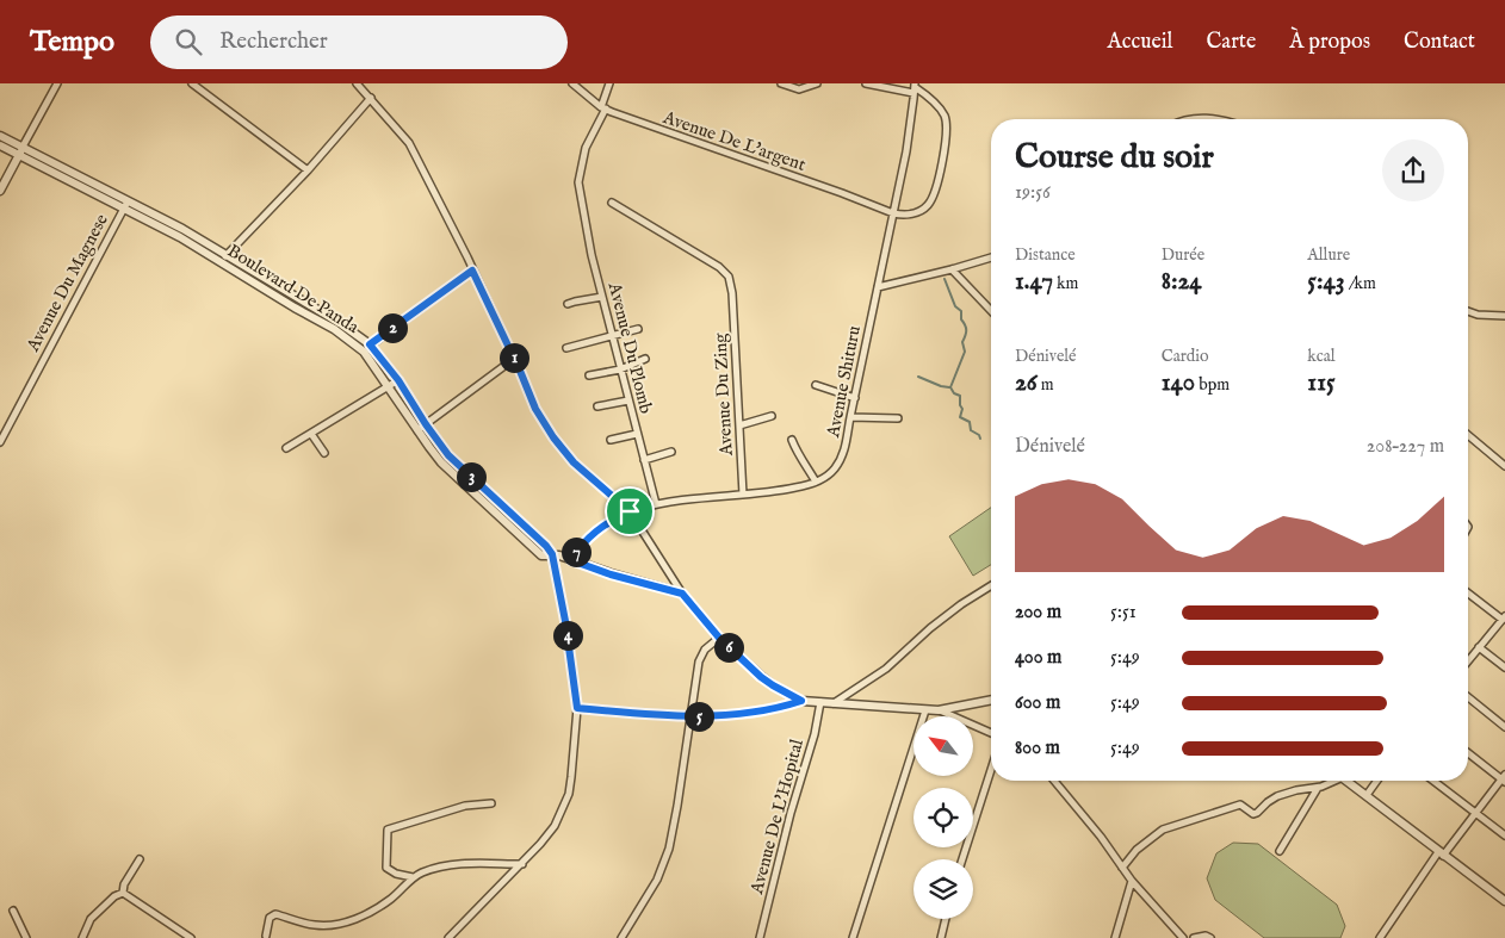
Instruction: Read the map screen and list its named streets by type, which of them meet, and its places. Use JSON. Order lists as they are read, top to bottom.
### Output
{
  "streets": {
    "street": [
      "Avenue De L'argent",
      "Avenue Du Magnese",
      "Boulevard De Panda",
      "Avenue Du Plomb",
      "Avenue Shituru",
      "Avenue Du Zing",
      "Avenue De L'Hopital"
    ]
  },
  "crossings": [
    ["Avenue De L'argent", "Avenue Du Plomb"],
    ["Avenue De L'argent", "Avenue Shituru"],
    ["Avenue Du Magnese", "Boulevard De Panda"],
    ["Boulevard De Panda", "Avenue Shituru"],
    ["Avenue Du Plomb", "Avenue Shituru"],
    ["Avenue Shituru", "Avenue Du Zing"]
  ],
  "north": "top left",
  "page": {
    "header": "Tempo",
    "search": "Rechercher",
    "nav": [
      "Accueil",
      "Carte",
      "À propos",
      "Contact"
    ],
    "heading": ["Course du soir", "19:56"],
    "stats": [
      ["Distance", "1.47 km"],
      ["Durée", "8:24"],
      ["Allure", "5:43 /km"],
      ["Dénivelé", "26 m"],
      ["Cardio", "140 bpm"],
      ["kcal", "115"]
    ],
    "pins": [
      "2",
      "1",
      "3",
      "7",
      "4",
      "6",
      "5"
    ],
    "chart": ["Dénivelé", "208–227 m"],
    "list": [
      {
        "name": "200 m",
        "note": "5:51"
      },
      {
        "name": "400 m",
        "note": "5:49"
      },
      {
        "name": "600 m",
        "note": "5:49"
      },
      {
        "name": "800 m",
        "note": "5:49"
      }
    ]
  }
}
